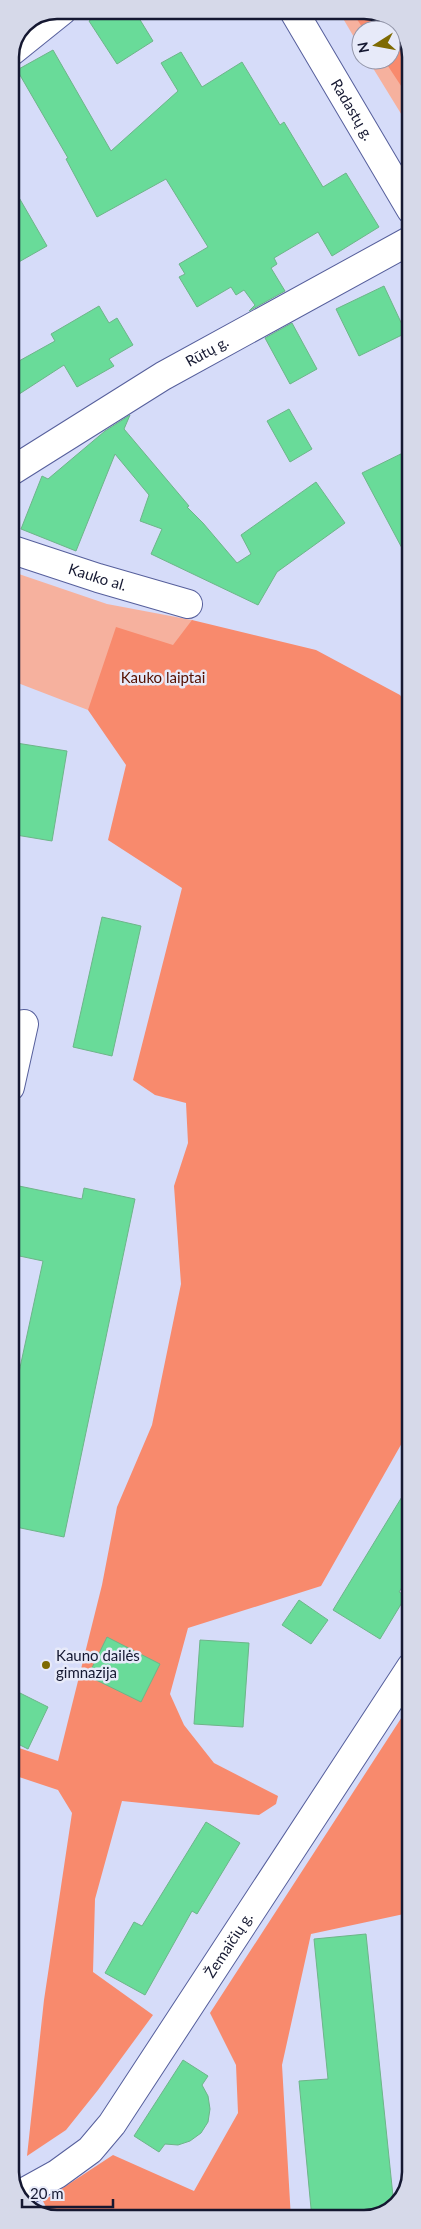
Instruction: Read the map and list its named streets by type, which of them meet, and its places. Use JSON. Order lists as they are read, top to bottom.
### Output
{
  "streets": {
    "street": [
      "Radastų g.",
      "Rūtų g.",
      "Kauko al.",
      "Žemaičių g."
    ]
  },
  "parks": ["Kauko laiptai"],
  "places": ["Kauno dailės gimnazija"],
  "scale_bar": "20 m",
  "north": "left"
}
